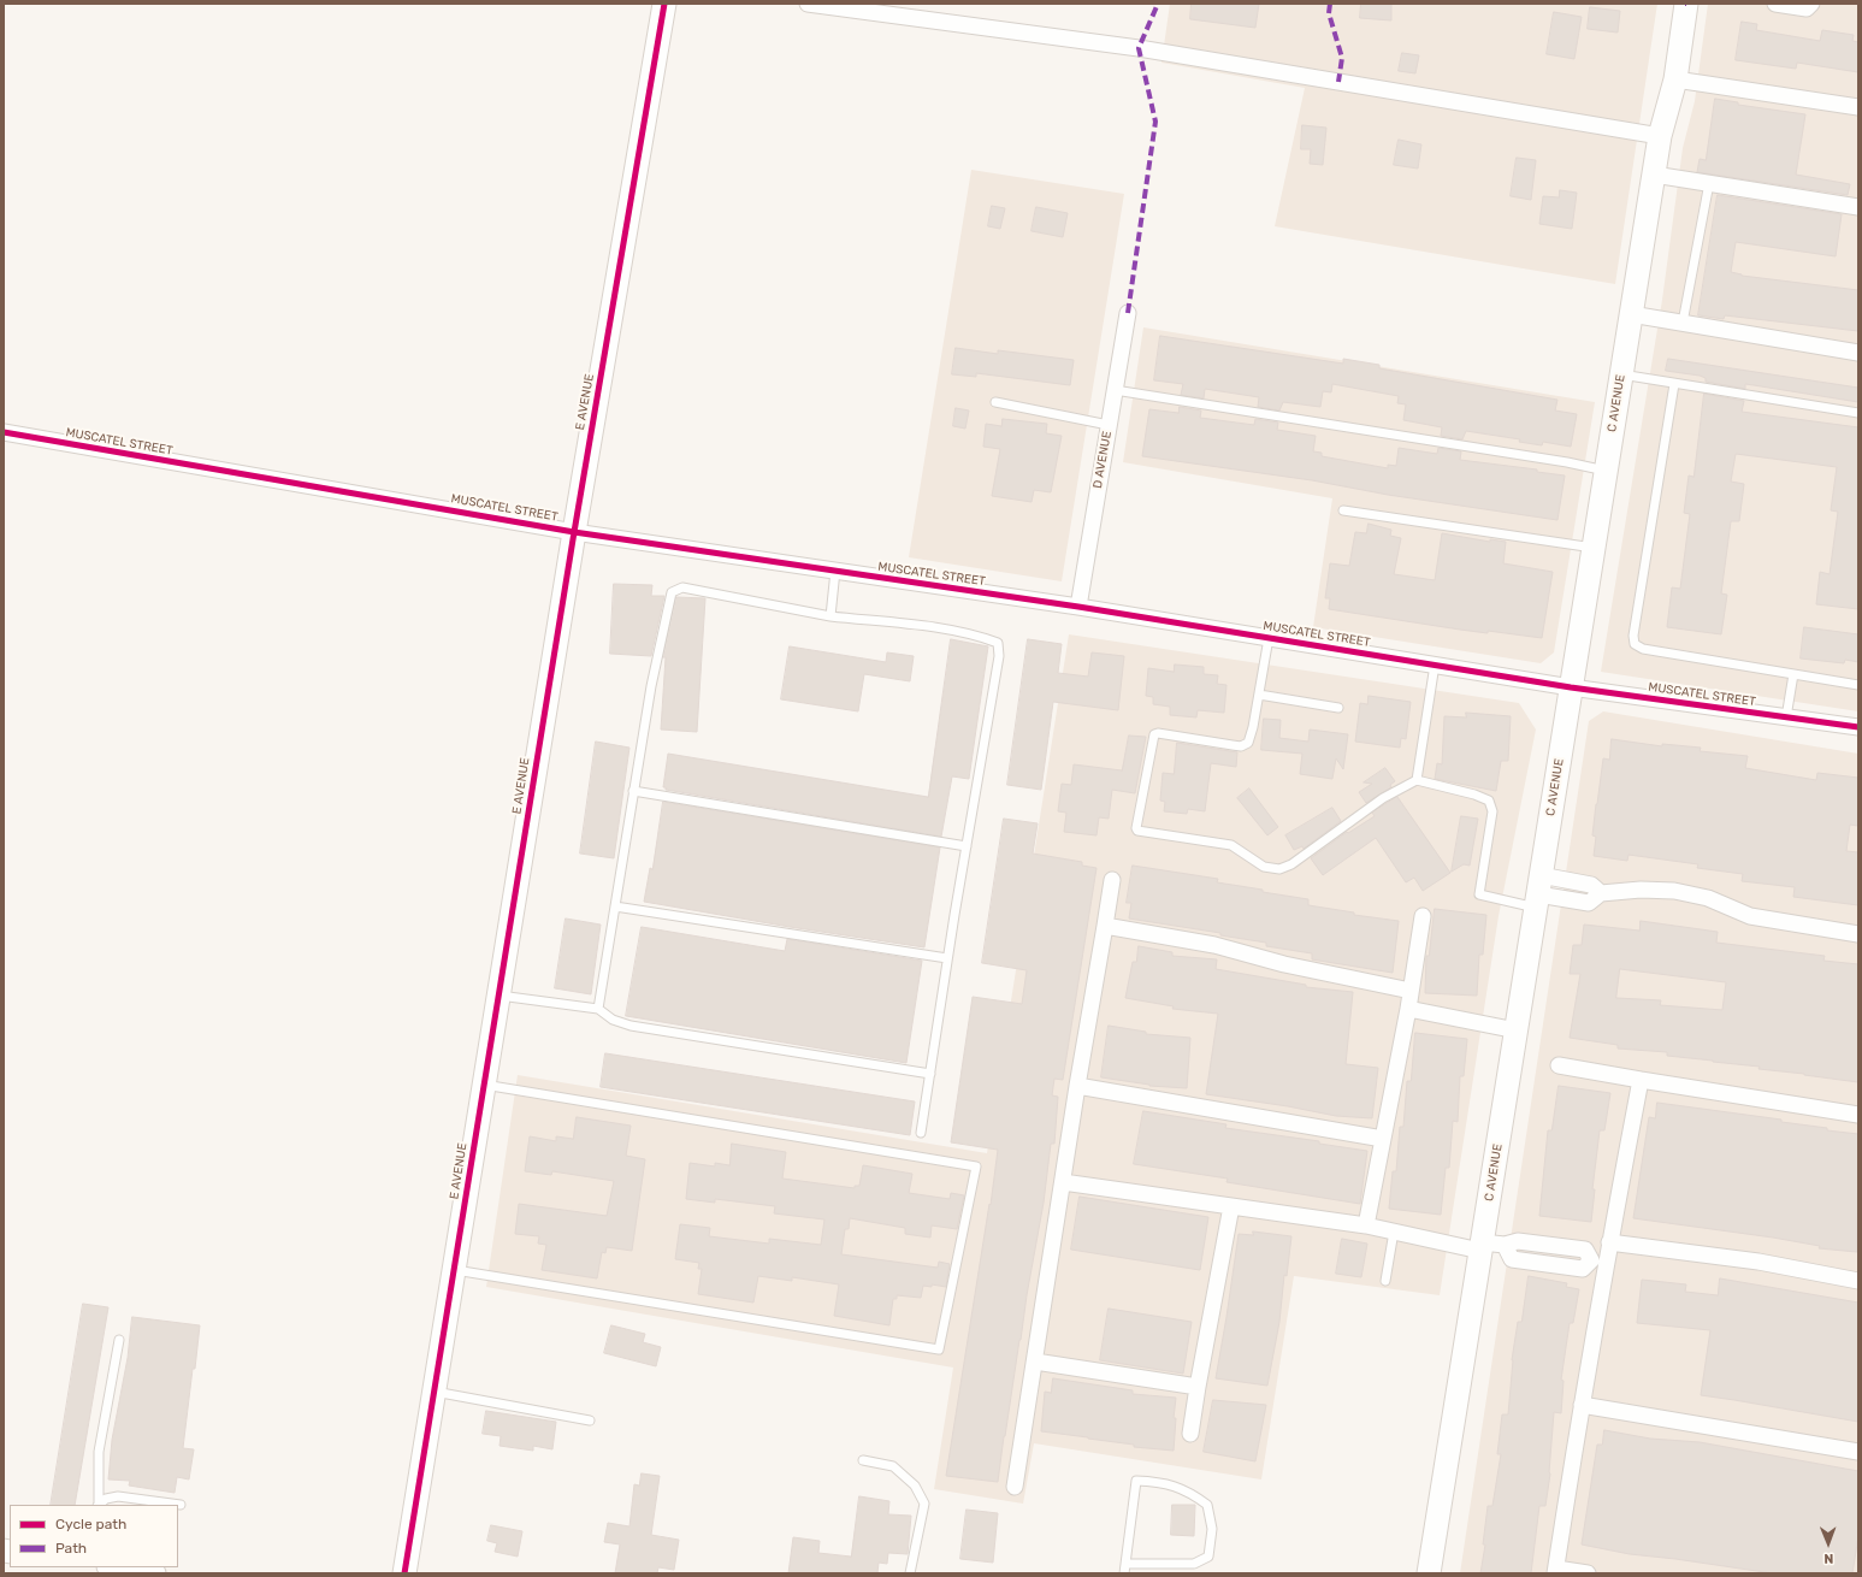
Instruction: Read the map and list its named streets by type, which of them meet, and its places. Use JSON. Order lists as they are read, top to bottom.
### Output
{
  "streets": {
    "street": [
      "E AVENUE",
      "C AVENUE",
      "MUSCATEL STREET",
      "D AVENUE"
    ]
  },
  "crossings": [
    ["E AVENUE", "MUSCATEL STREET"],
    ["C AVENUE", "MUSCATEL STREET"],
    ["MUSCATEL STREET", "D AVENUE"]
  ],
  "legend": ["Cycle path", "Path"],
  "north": "bottom"
}
